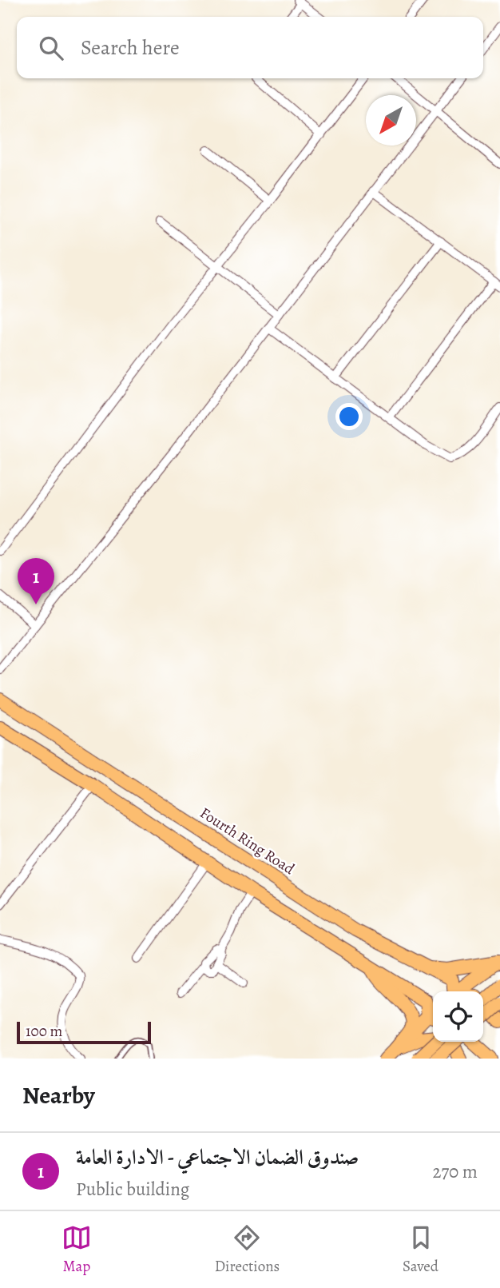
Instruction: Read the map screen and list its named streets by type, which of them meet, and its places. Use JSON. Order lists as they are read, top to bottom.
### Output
{
  "streets": {
    "main road": ["Fourth Ring Road"]
  },
  "scale_bar": "100 m",
  "north": "bottom left",
  "page": {
    "search": "Search here",
    "pins": "1",
    "scale": "100 m",
    "heading": "Nearby",
    "list": [
      {
        "mark": "1",
        "name": "صندوق الضمان الاجتماعي - الادارة العامة",
        "note": "Public building",
        "value": "270 m"
      }
    ],
    "nav": ["Map", "Directions", "Saved"]
  }
}
